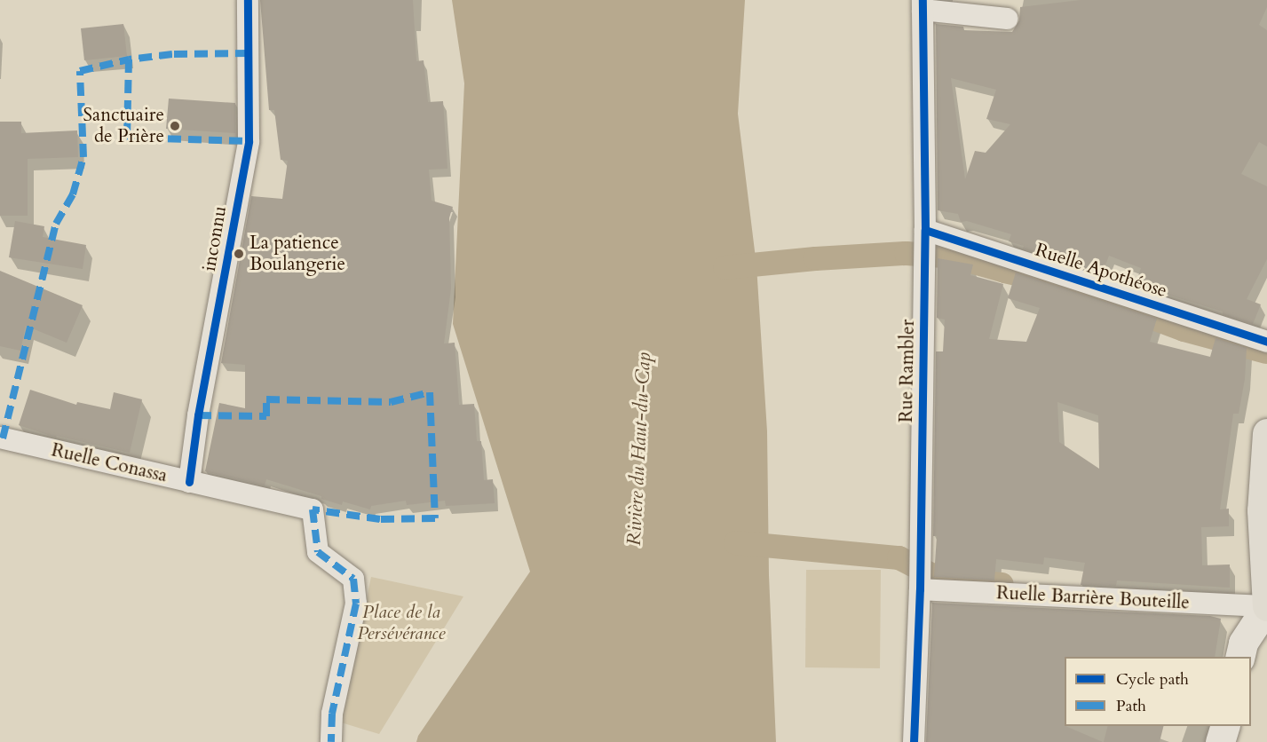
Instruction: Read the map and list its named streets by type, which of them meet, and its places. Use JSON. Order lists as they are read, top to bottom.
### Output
{
  "streets": {
    "street": [
      "inconnu",
      "Ruelle Apothéose",
      "Rue Rambler",
      "Ruelle Conassa",
      "Ruelle Barrière Bouteille"
    ]
  },
  "crossings": [
    ["inconnu", "Ruelle Conassa"],
    ["Ruelle Apothéose", "Rue Rambler"],
    ["Rue Rambler", "Ruelle Barrière Bouteille"]
  ],
  "water": ["Rivière du Haut-du-Cap"],
  "parks": ["Place de la Persévérance"],
  "places": ["Sanctuaire de Prière", "La patience Boulangerie"],
  "legend": ["Cycle path", "Path"]
}
